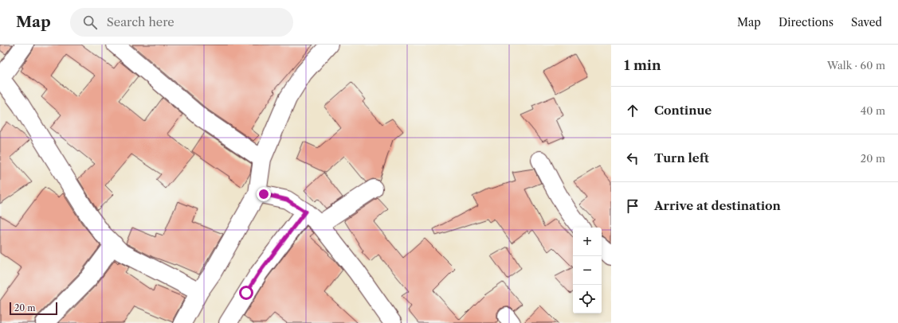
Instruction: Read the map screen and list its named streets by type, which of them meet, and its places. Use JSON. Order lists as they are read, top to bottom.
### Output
{
  "scale_bar": "20 m",
  "page": {
    "header": "Map",
    "search": "Search here",
    "nav": ["Map", "Directions", "Saved"],
    "heading": ["1 min", "Walk · 60 m"],
    "list": [
      ["Continue", "40 m"],
      ["Turn left", "20 m"],
      "Arrive at destination"
    ],
    "map_buttons": ["+", "−"],
    "scale": "20 m"
  }
}
